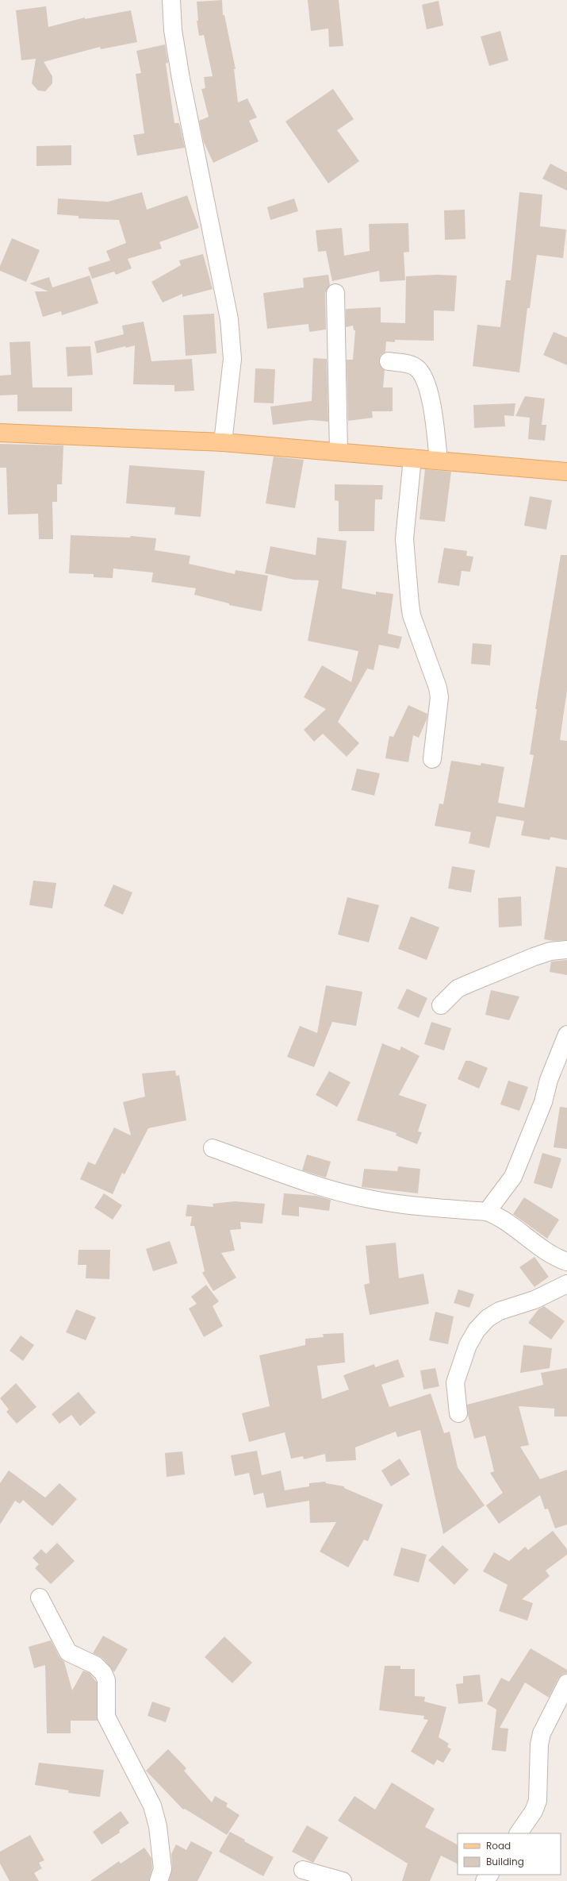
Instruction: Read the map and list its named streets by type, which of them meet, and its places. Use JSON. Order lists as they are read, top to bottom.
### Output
{
  "legend": ["Road", "Building"]
}
